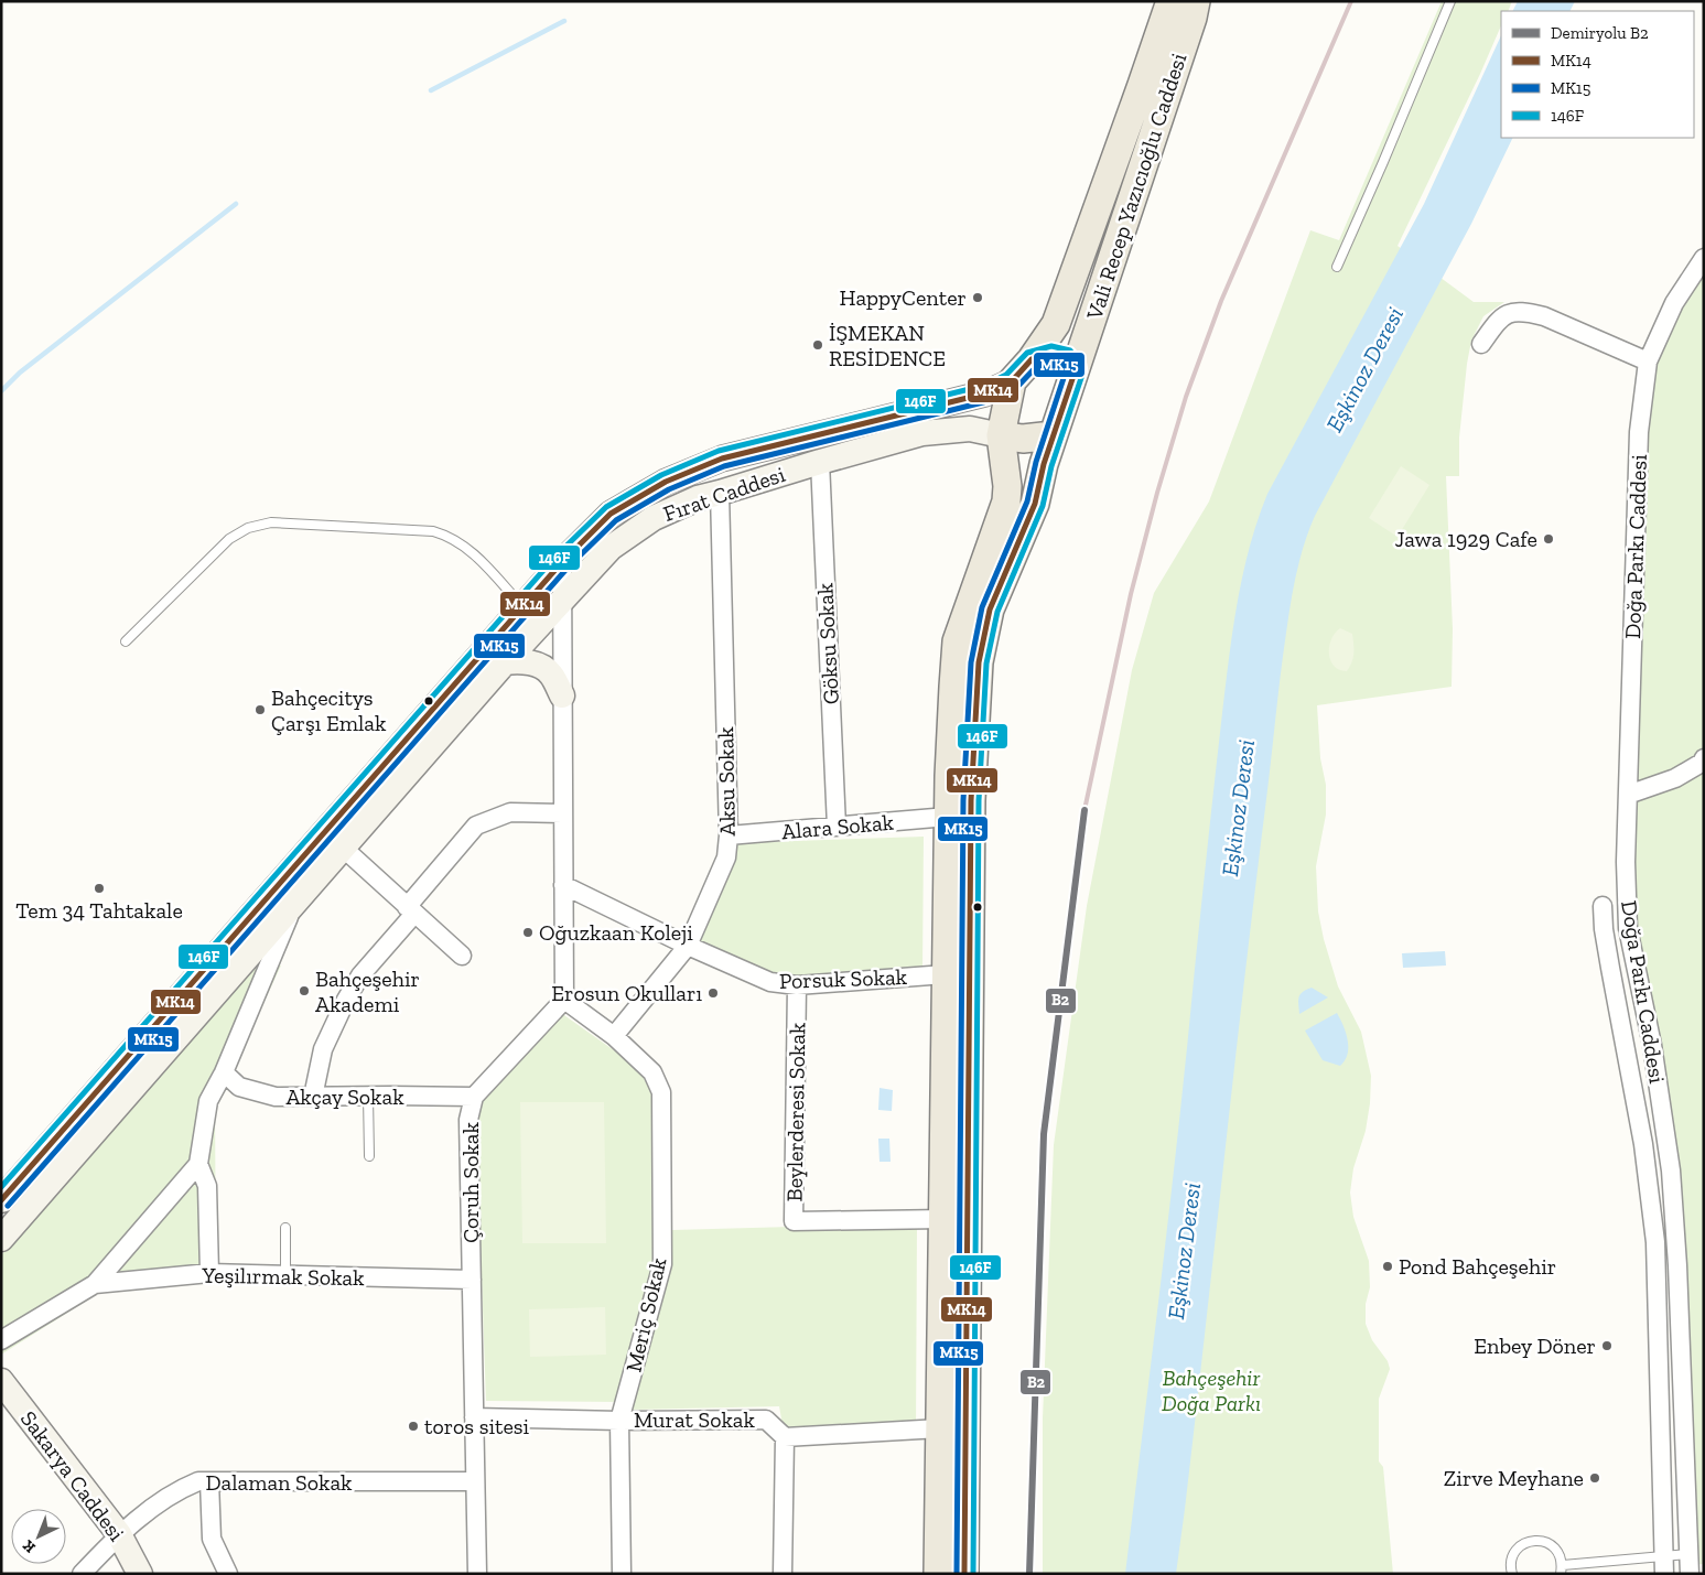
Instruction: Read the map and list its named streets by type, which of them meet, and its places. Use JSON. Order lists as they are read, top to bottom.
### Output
{
  "streets": {
    "main road": ["Vali Recep Yazıcıoğlu Caddesi", "Fırat Caddesi", "Sakarya Caddesi"],
    "street": [
      "Doğa Parkı Caddesi",
      "Göksu Sokak",
      "Aksu Sokak",
      "Alara Sokak",
      "Porsuk Sokak",
      "Akçay Sokak",
      "Beylerderesi Sokak",
      "Çoruh Sokak",
      "Yeşilırmak Sokak",
      "Meriç Sokak",
      "Murat Sokak",
      "Dalaman Sokak"
    ]
  },
  "crossings": [
    ["Vali Recep Yazıcıoğlu Caddesi", "Fırat Caddesi"],
    ["Fırat Caddesi", "Göksu Sokak"],
    ["Fırat Caddesi", "Aksu Sokak"],
    ["Göksu Sokak", "Alara Sokak"],
    ["Aksu Sokak", "Alara Sokak"],
    ["Aksu Sokak", "Porsuk Sokak"],
    ["Aksu Sokak", "Meriç Sokak"],
    ["Porsuk Sokak", "Beylerderesi Sokak"],
    ["Akçay Sokak", "Çoruh Sokak"],
    ["Çoruh Sokak", "Yeşilırmak Sokak"],
    ["Çoruh Sokak", "Meriç Sokak"],
    ["Çoruh Sokak", "Murat Sokak"],
    ["Çoruh Sokak", "Dalaman Sokak"],
    ["Meriç Sokak", "Murat Sokak"],
    ["Sakarya Caddesi", "Dalaman Sokak"]
  ],
  "water": ["Eşkinoz Deresi"],
  "parks": ["Bahçeşehir Doğa Parkı"],
  "places": [
    "HappyCenter",
    "İŞMEKAN RESİDENCE",
    "Jawa 1929 Cafe",
    "Bahçecitys Çarşı Emlak",
    "Tem 34 Tahtakale",
    "Oğuzkaan Koleji",
    "Bahçeşehir Akademi",
    "Erosun Okulları",
    "Pond Bahçeşehir",
    "Enbey Döner",
    "toros sitesi",
    "Zirve Meyhane"
  ],
  "lines": [
    "transit line 146F",
    "transit line MK14",
    "transit line MK15",
    "rail line B2"
  ],
  "legend": [
    "Demiryolu B2",
    "MK14",
    "MK15",
    "146F"
  ],
  "north": "bottom left"
}
